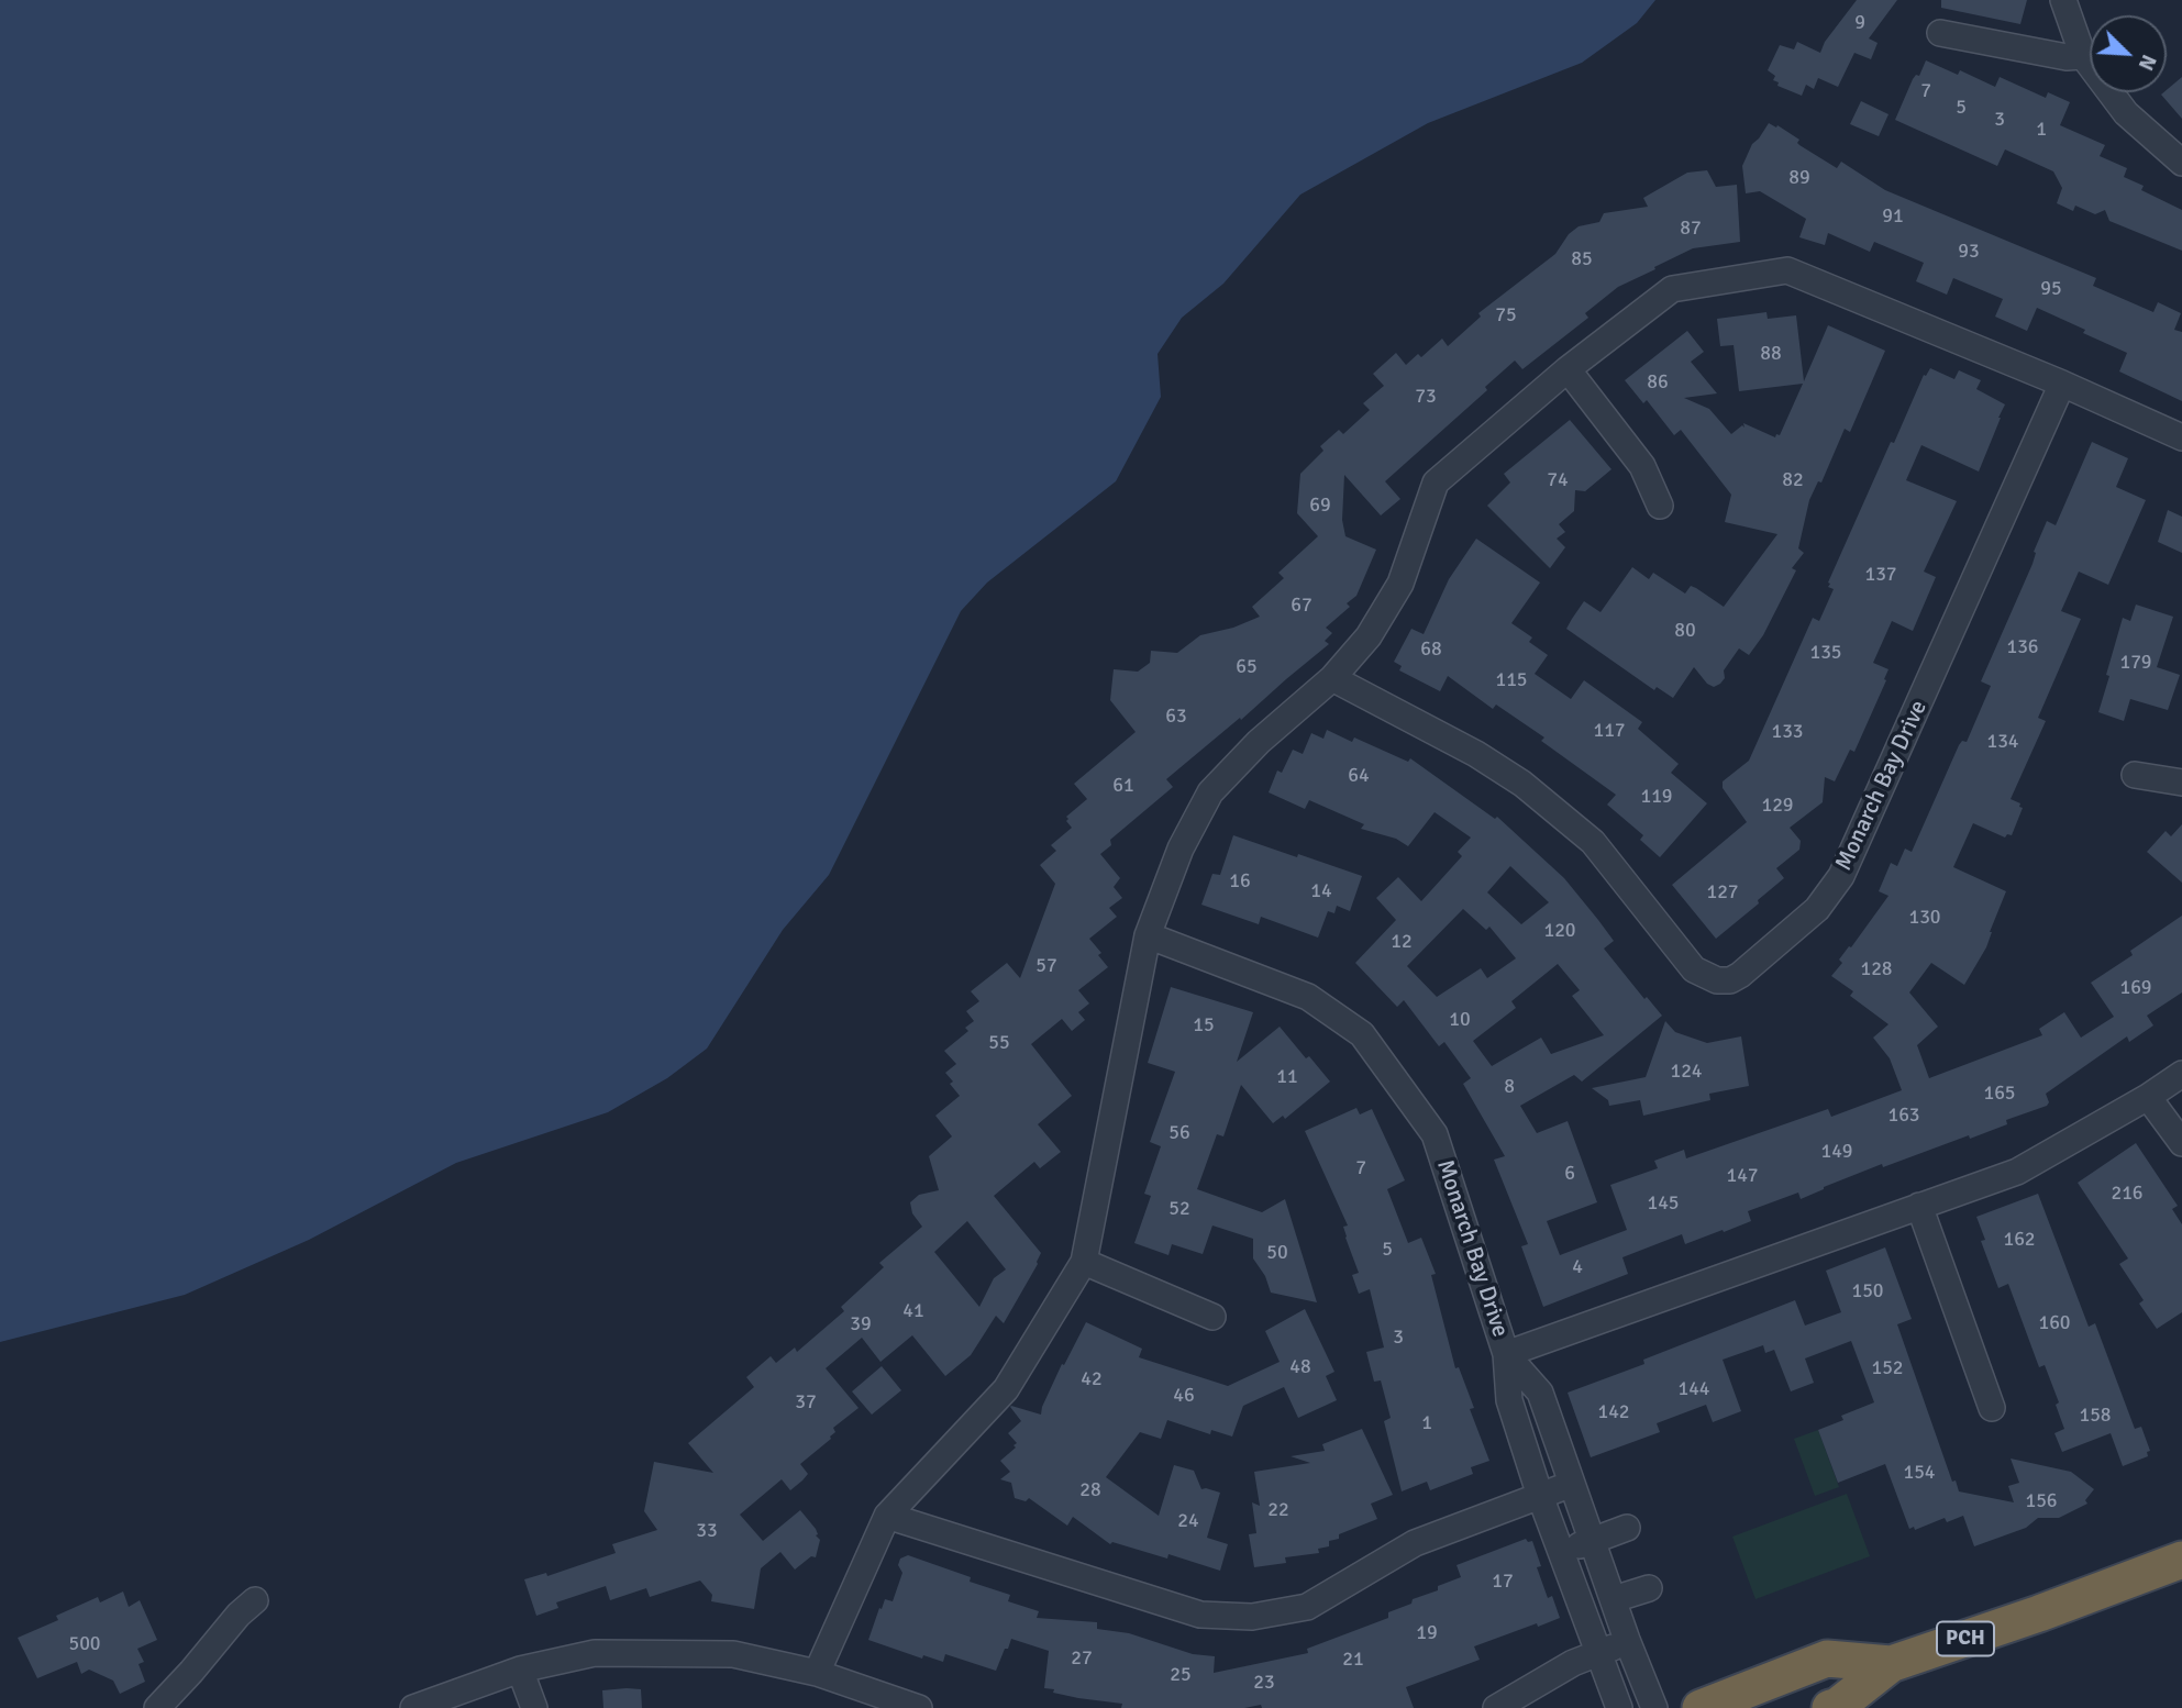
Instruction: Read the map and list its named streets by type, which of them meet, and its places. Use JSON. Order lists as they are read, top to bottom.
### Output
{
  "streets": {
    "highway": ["PCH"],
    "street": ["Monarch Bay Drive"]
  },
  "house_numbers": [
    "9",
    "7",
    "5",
    "3",
    "1",
    "89",
    "91",
    "87",
    "93",
    "85",
    "95",
    "75",
    "88",
    "86",
    "73",
    "74",
    "82",
    "69",
    "137",
    "67",
    "80",
    "136",
    "68",
    "135",
    "179",
    "65",
    "115",
    "63",
    "117",
    "133",
    "134",
    "64",
    "61",
    "119",
    "129",
    "16",
    "14",
    "127",
    "130",
    "120",
    "12",
    "57",
    "128",
    "169",
    "10",
    "15",
    "55",
    "124",
    "11",
    "8",
    "165",
    "163",
    "56",
    "149",
    "7",
    "6",
    "147",
    "216",
    "145",
    "52",
    "162",
    "5",
    "50",
    "4",
    "150",
    "41",
    "160",
    "39",
    "3",
    "48",
    "152",
    "42",
    "144",
    "46",
    "37",
    "142",
    "158",
    "1",
    "154",
    "28",
    "156",
    "22",
    "24",
    "33",
    "17",
    "19",
    "500",
    "27",
    "21",
    "25",
    "23"
  ],
  "north": "bottom right"
}
